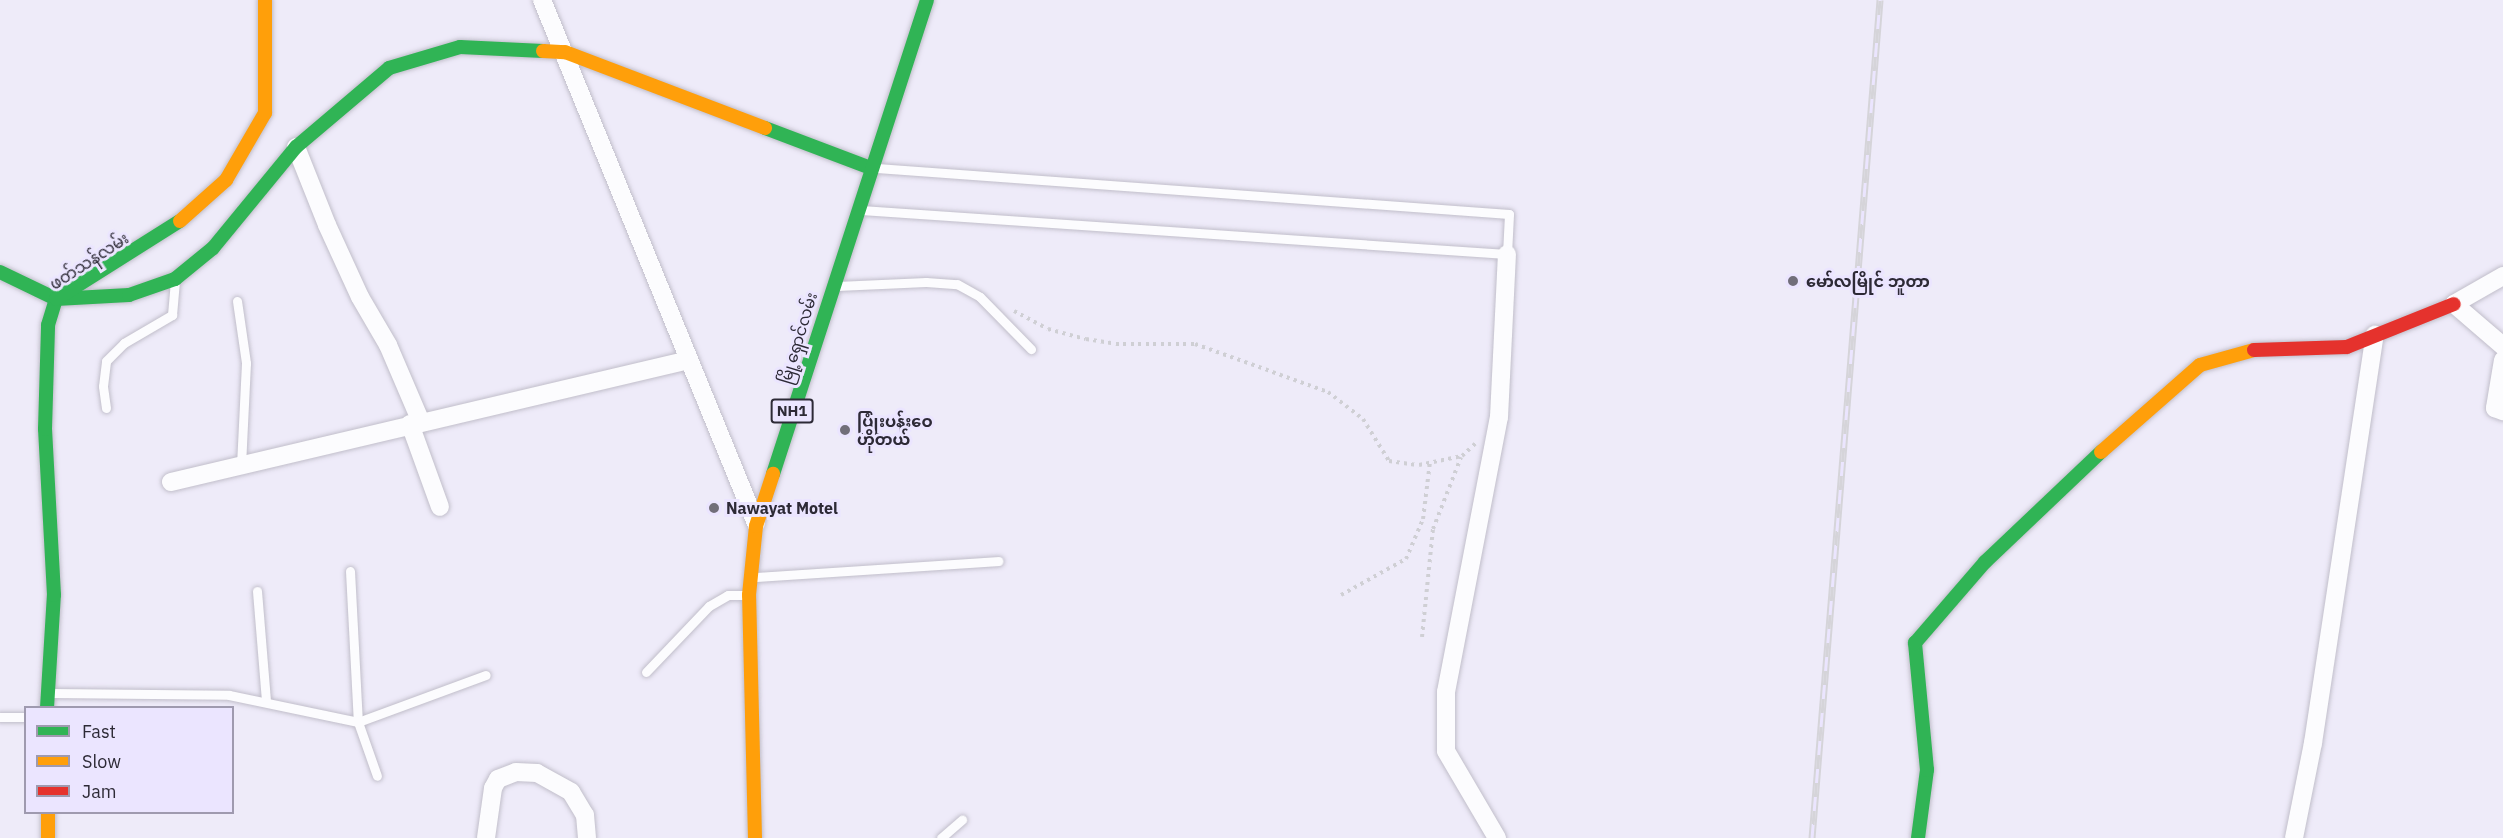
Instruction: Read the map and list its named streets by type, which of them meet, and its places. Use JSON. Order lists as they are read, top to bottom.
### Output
{
  "streets": {
    "main road": ["ဖတ်သန်လမ်း", "မြို့ရှောင်လမ်း", "NH1"]
  },
  "places": ["မော်လမြိုင် ဘူတာ", "ပြုံးပန်းဝေ ဟိုတယ်", "Nawayat Motel"],
  "legend": ["Fast", "Slow", "Jam"]
}
